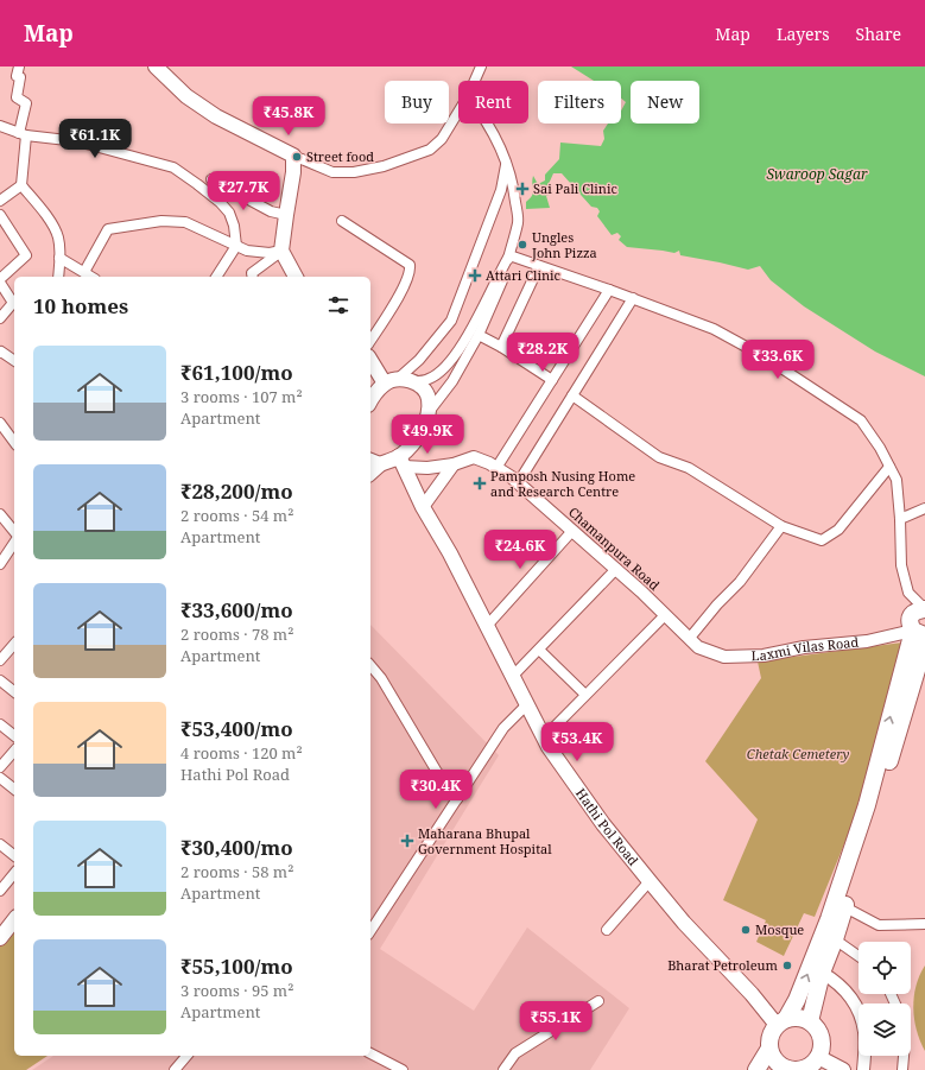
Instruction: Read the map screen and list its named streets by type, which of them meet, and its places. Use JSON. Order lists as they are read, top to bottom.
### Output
{
  "streets": {
    "main road": ["Hathi Pol Road"],
    "street": ["Chamanpura Road", "Laxmi Vilas Road"]
  },
  "crossings": [
    ["Chamanpura Road", "Laxmi Vilas Road"],
    ["Chamanpura Road", "Hathi Pol Road"]
  ],
  "water": ["Swaroop Sagar"],
  "parks": ["Chetak Cemetery"],
  "places": {
    "other": [
      "Street food",
      "Ungles John Pizza",
      "Mosque",
      "Bharat Petroleum"
    ],
    "health": [
      "Sai Pali Clinic",
      "Attari Clinic",
      "Pamposh Nusing Home and Research Centre",
      "Maharana Bhupal Government Hospital"
    ]
  },
  "page": {
    "header": "Map",
    "nav": ["Map", "Layers", "Share"],
    "chip": [
      "Buy",
      "Rent",
      "Filters",
      "New"
    ],
    "price": [
      "₹45.8K",
      "₹61.1K",
      "₹27.7K",
      "₹28.2K",
      "₹33.6K",
      "₹49.9K",
      "₹24.6K",
      "₹53.4K",
      "₹30.4K",
      "₹55.1K"
    ],
    "heading": "10 homes",
    "list": [
      {
        "name": "₹61,100/mo",
        "note": "3 rooms · 107 m² · Apartment"
      },
      {
        "name": "₹28,200/mo",
        "note": "2 rooms · 54 m² · Apartment"
      },
      {
        "name": "₹33,600/mo",
        "note": "2 rooms · 78 m² · Apartment"
      },
      {
        "name": "₹53,400/mo",
        "note": "4 rooms · 120 m² · Hathi Pol Road"
      },
      {
        "name": "₹30,400/mo",
        "note": "2 rooms · 58 m² · Apartment"
      },
      {
        "name": "₹55,100/mo",
        "note": "3 rooms · 95 m² · Apartment"
      }
    ]
  }
}
